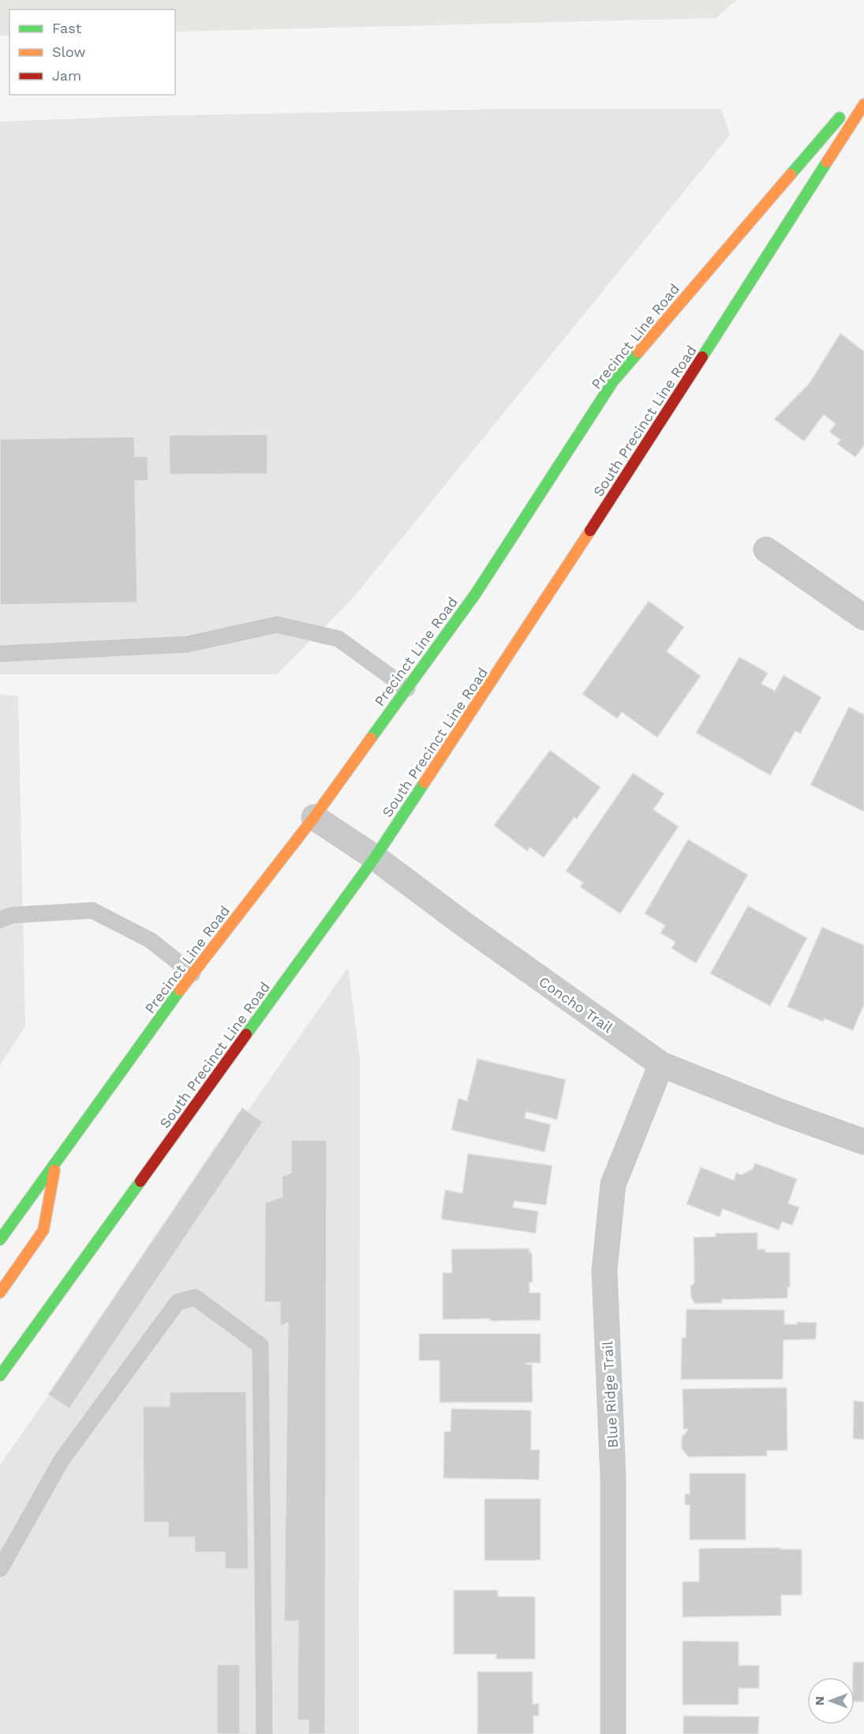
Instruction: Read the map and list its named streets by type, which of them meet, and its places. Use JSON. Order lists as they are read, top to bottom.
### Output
{
  "streets": {
    "main road": ["Precinct Line Road", "South Precinct Line Road"],
    "street": ["Concho Trail", "Blue Ridge Trail"]
  },
  "crossings": [
    ["Precinct Line Road", "South Precinct Line Road"],
    ["Precinct Line Road", "Concho Trail"],
    ["South Precinct Line Road", "Concho Trail"],
    ["Concho Trail", "Blue Ridge Trail"]
  ],
  "legend": ["Fast", "Slow", "Jam"],
  "north": "left"
}
